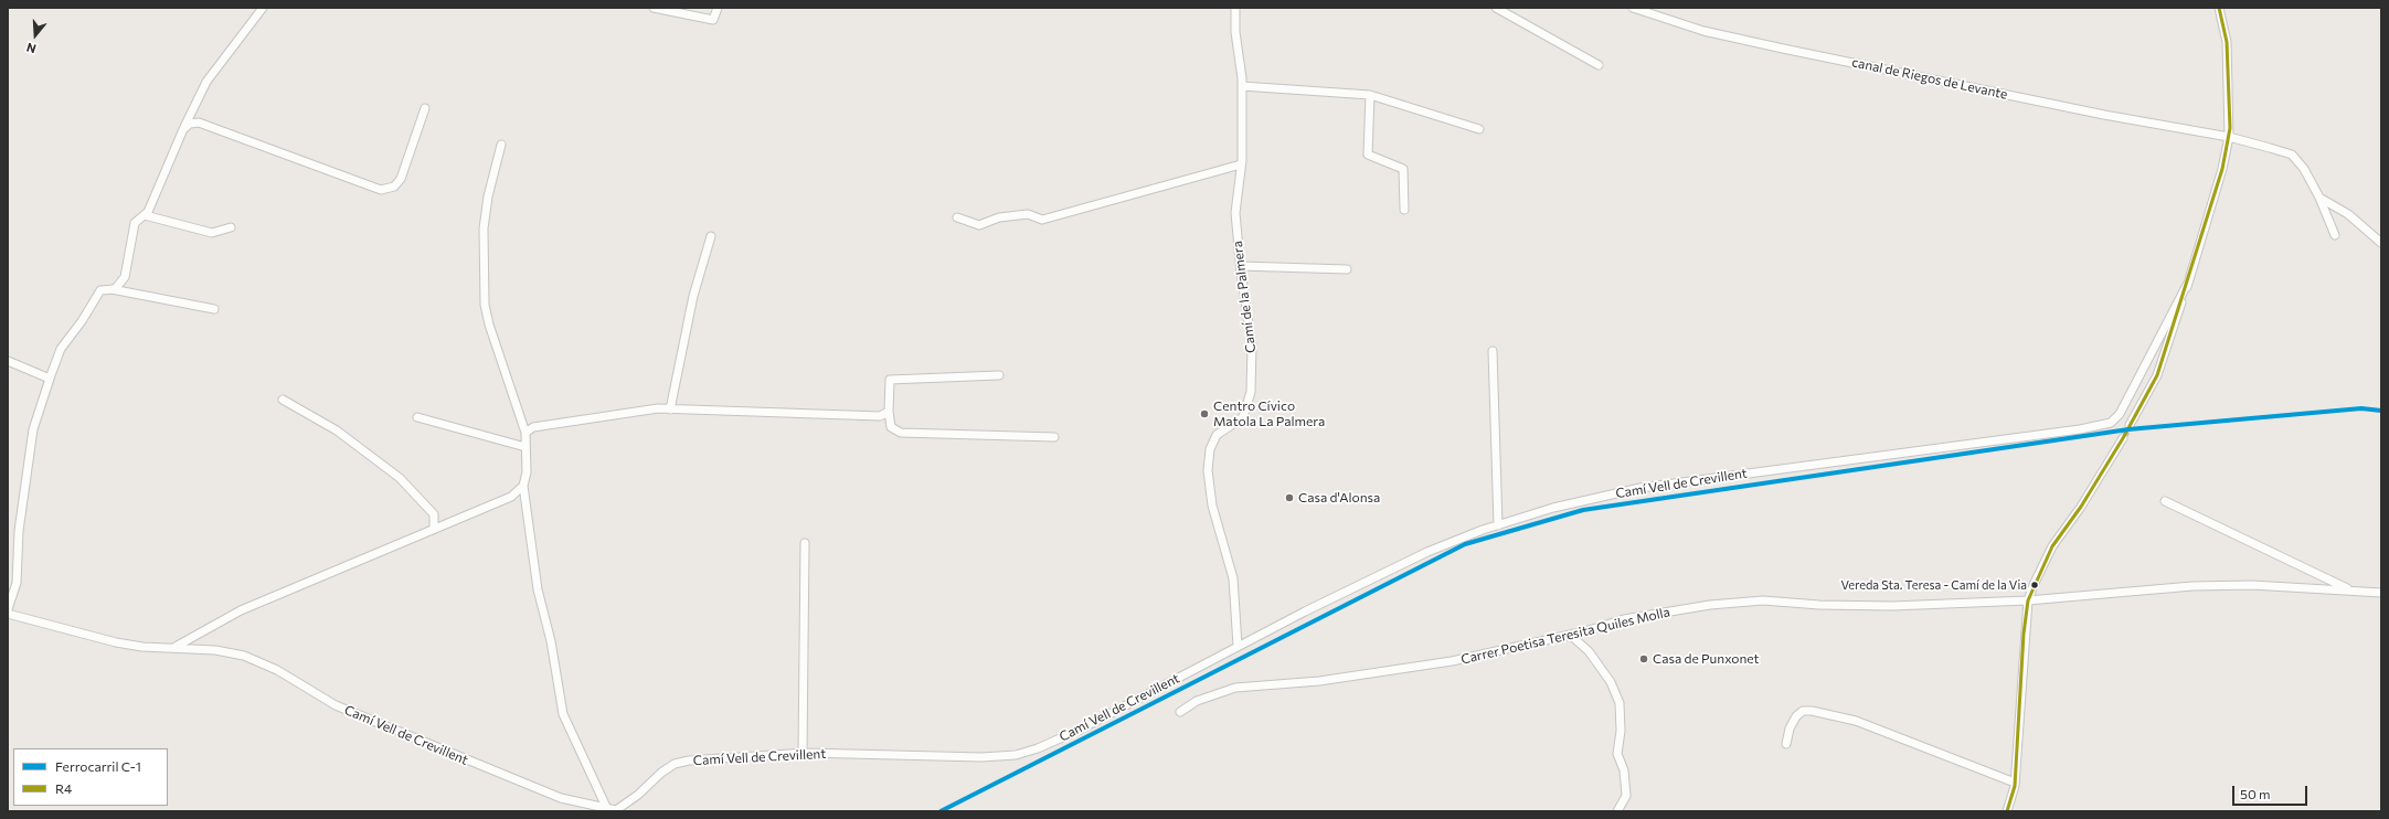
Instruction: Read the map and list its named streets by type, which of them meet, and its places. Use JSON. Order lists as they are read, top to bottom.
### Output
{
  "streets": {
    "street": [
      "canal de Riegos de Levante",
      "Camí de la Palmera",
      "Camí Vell de Crevillent",
      "Carrer Poetisa Teresita Quiles Molla"
    ]
  },
  "crossings": [
    ["Camí de la Palmera", "Camí Vell de Crevillent"]
  ],
  "places": [
    "Centro Cívico Matola La Palmera",
    "Casa d'Alonsa",
    "Vereda Sta. Teresa - Camí de la Via",
    "Casa de Punxonet"
  ],
  "lines": ["transit line R4", "rail line C-1"],
  "legend": ["Ferrocarril C-1", "R4"],
  "scale_bar": "50 m",
  "north": "bottom"
}
